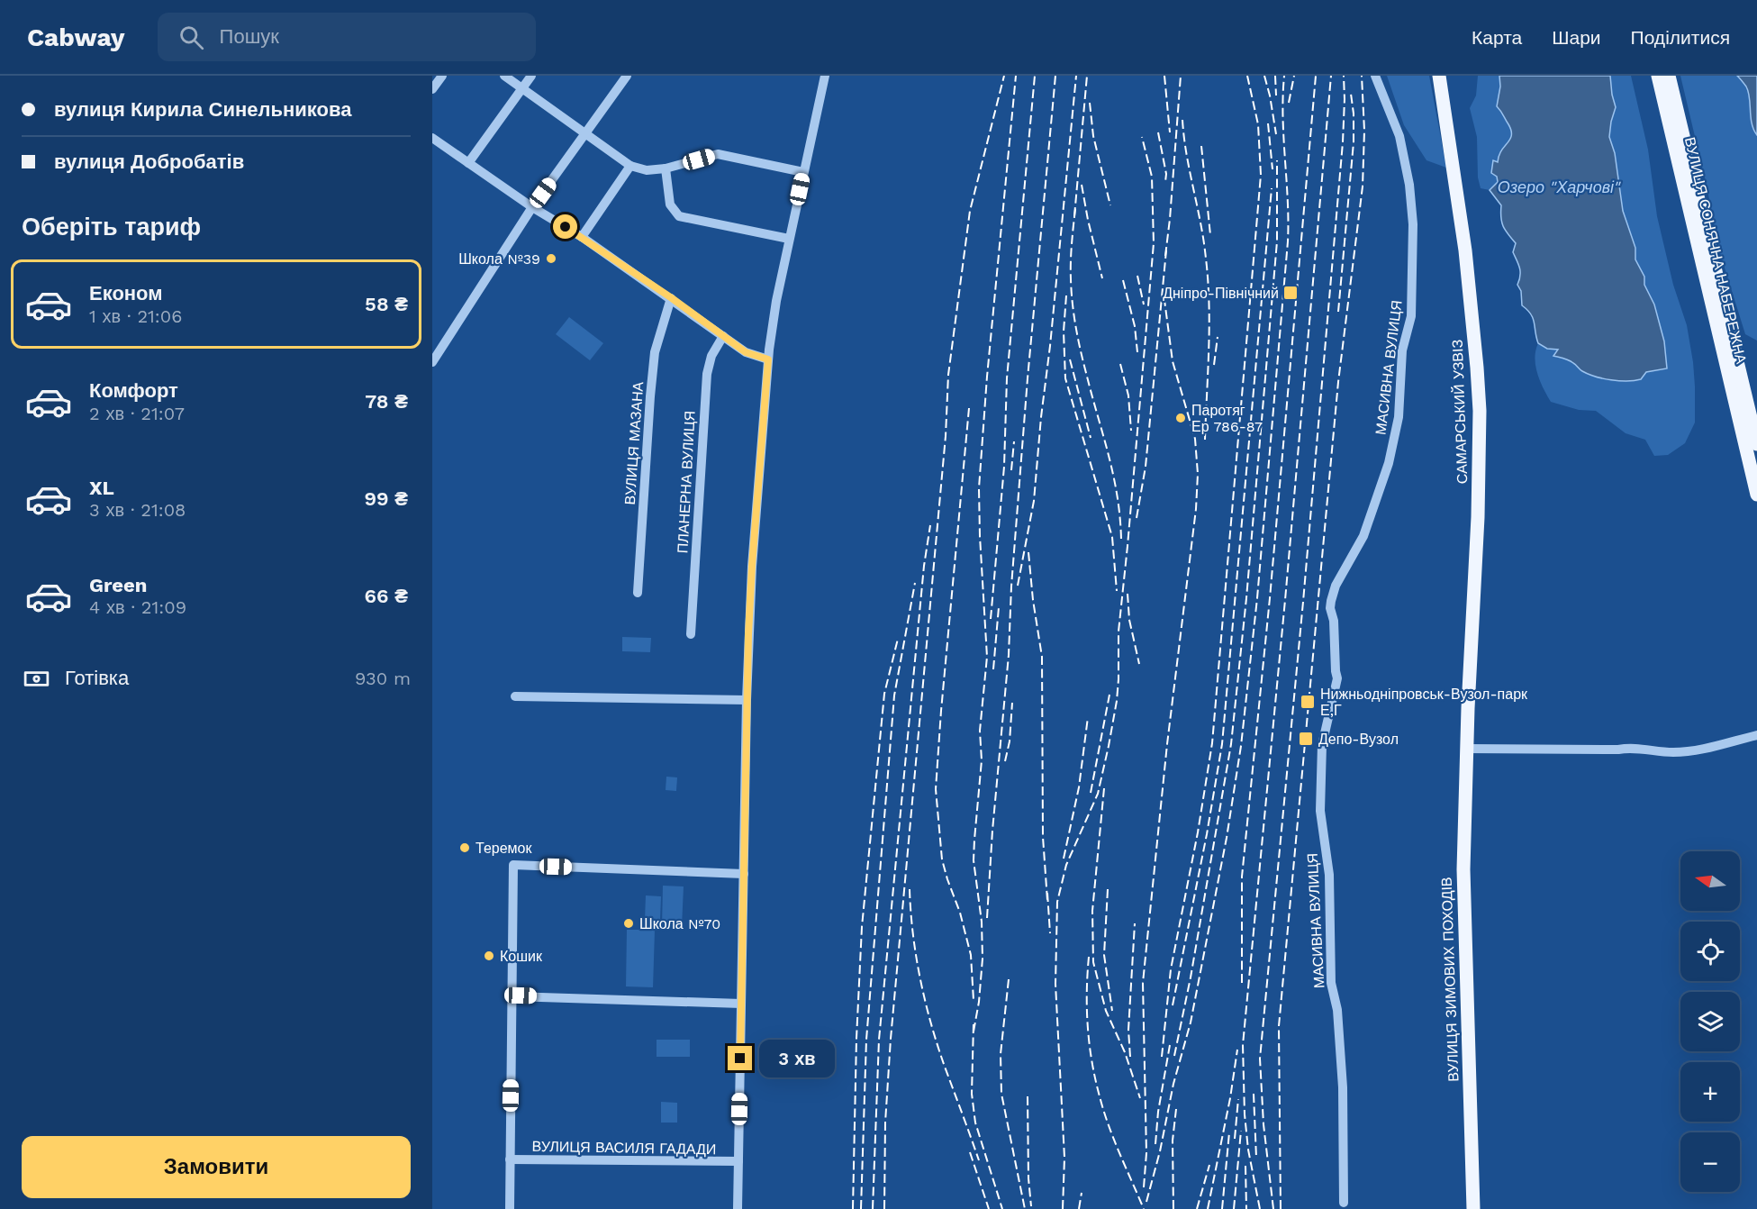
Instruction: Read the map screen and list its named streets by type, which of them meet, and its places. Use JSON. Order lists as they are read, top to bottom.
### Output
{
  "streets": {
    "main road": ["ВУЛИЦЯ СОНЯЧНА НАБЕРЕЖНА", "САМАРСЬКИЙ УЗВІЗ", "ВУЛИЦЯ ЗИМОВИХ ПОХОДІВ"],
    "street": [
      "МАСИВНА ВУЛИЦЯ",
      "ВУЛИЦЯ МАЗАНА",
      "ПЛАНЕРНА ВУЛИЦЯ",
      "ВУЛИЦЯ ВАСИЛЯ ГАДАДИ"
    ]
  },
  "crossings": [
    ["САМАРСЬКИЙ УЗВІЗ", "ВУЛИЦЯ ЗИМОВИХ ПОХОДІВ"]
  ],
  "water": ["Озеро \"Харчові\""],
  "places": {
    "other": [
      "Школа №39",
      "Паротяг Ер 786-87",
      "Теремок",
      "Школа №70",
      "Кошик"
    ],
    "transit": ["Дніпро-Північний", "Нижньодніпровськ-Вузол-парк Е,Г", "Депо-Вузол"]
  },
  "north": "left",
  "page": {
    "header": "Cabway",
    "search": "Пошук",
    "nav": ["Карта", "Шари", "Поділитися"],
    "banner": ["вулиця Кирила Синельникова", "вулиця Добробатів"],
    "heading": "Оберіть тариф",
    "list": [
      {
        "name": "Економ",
        "note": "1 хв · 21:06",
        "value": "58 ₴"
      },
      {
        "name": "Комфорт",
        "note": "2 хв · 21:07",
        "value": "78 ₴"
      },
      {
        "name": "XL",
        "note": "3 хв · 21:08",
        "value": "99 ₴"
      },
      {
        "name": "Green",
        "note": "4 хв · 21:09",
        "value": "66 ₴"
      }
    ],
    "pay": ["Готівка", "930 m"],
    "map_buttons": ["+", "−"],
    "bubble": "3 хв",
    "buttons": "Замовити"
  }
}
